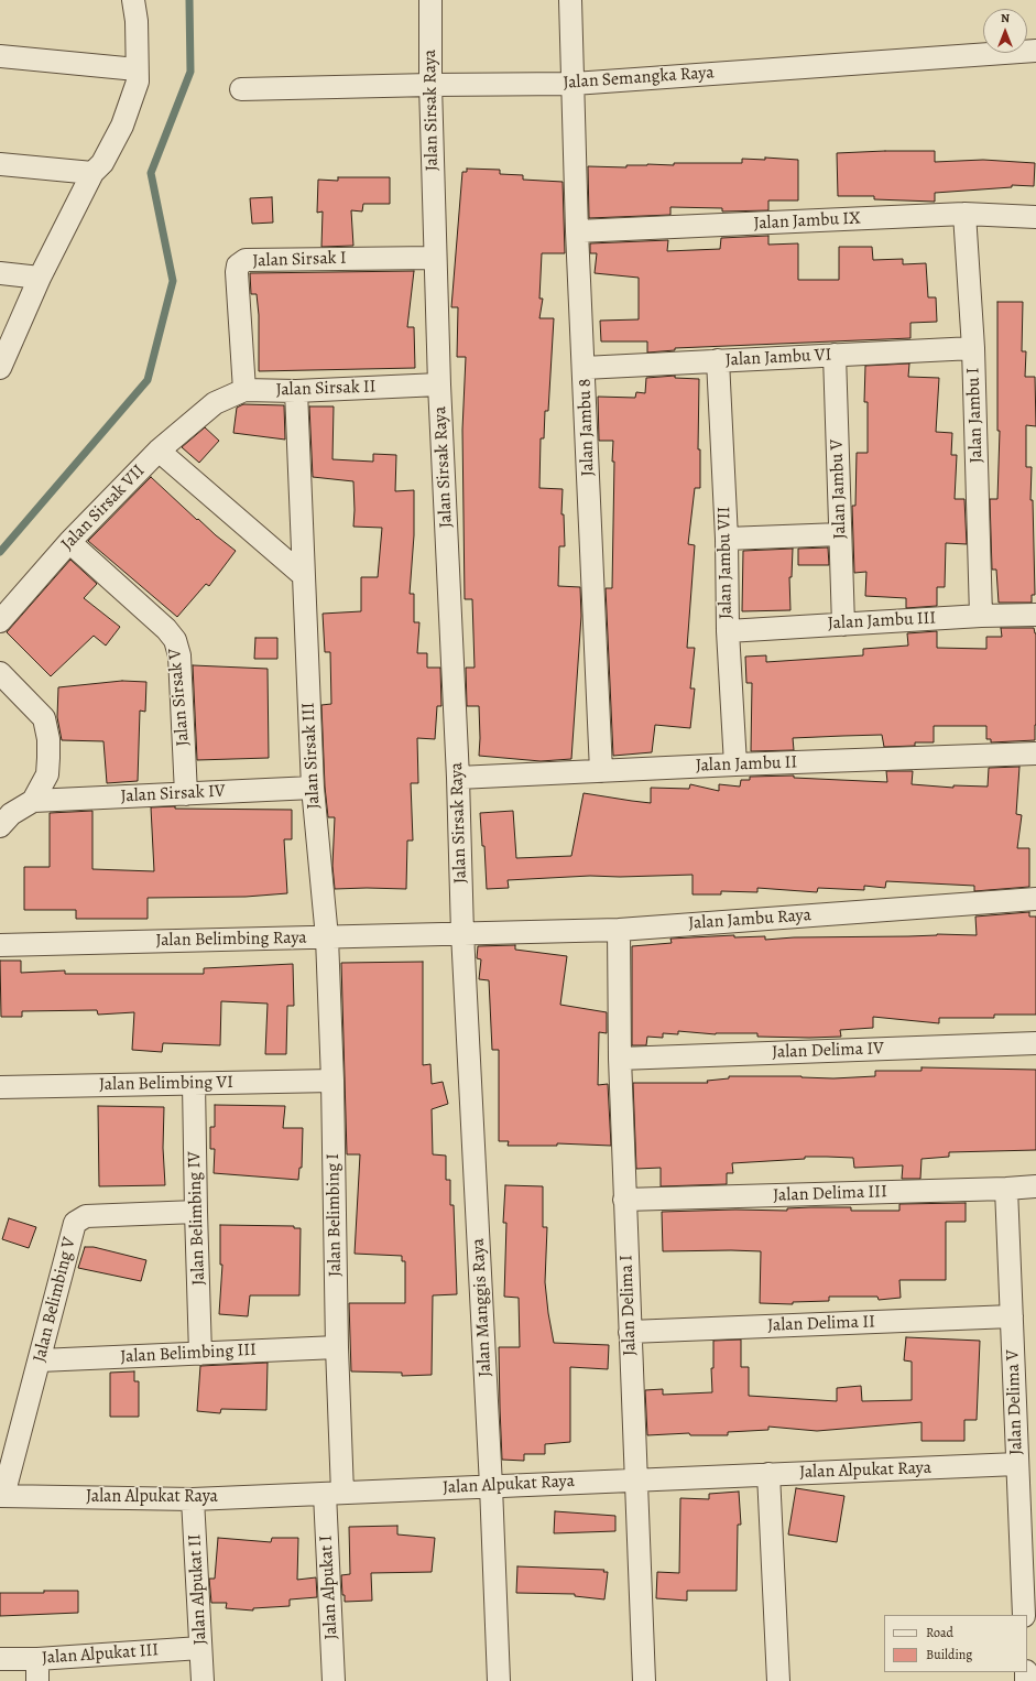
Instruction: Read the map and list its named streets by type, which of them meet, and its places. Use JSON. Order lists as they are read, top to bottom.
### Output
{
  "streets": {
    "street": [
      "Jalan Semangka Raya",
      "Jalan Sirsak Raya",
      "Jalan Jambu IX",
      "Jalan Sirsak I",
      "Jalan Jambu VI",
      "Jalan Sirsak II",
      "Jalan Jambu I",
      "Jalan Jambu 8",
      "Jalan Jambu V",
      "Jalan Sirsak VII",
      "Jalan Jambu VII",
      "Jalan Jambu III",
      "Jalan Sirsak V",
      "Jalan Sirsak III",
      "Jalan Jambu II",
      "Jalan Sirsak IV",
      "Jalan Jambu Raya",
      "Jalan Belimbing Raya",
      "Jalan Delima IV",
      "Jalan Belimbing VI",
      "Jalan Delima III",
      "Jalan Belimbing I",
      "Jalan Belimbing IV",
      "Jalan Belimbing V",
      "Jalan Delima I",
      "Jalan Manggis Raya",
      "Jalan Delima II",
      "Jalan Belimbing III",
      "Jalan Delima V",
      "Jalan Alpukat Raya",
      "Jalan Alpukat I",
      "Jalan Alpukat II",
      "Jalan Alpukat III"
    ]
  },
  "crossings": [
    ["Jalan Semangka Raya", "Jalan Sirsak Raya"],
    ["Jalan Semangka Raya", "Jalan Jambu 8"],
    ["Jalan Sirsak Raya", "Jalan Sirsak I"],
    ["Jalan Sirsak Raya", "Jalan Sirsak II"],
    ["Jalan Sirsak Raya", "Jalan Jambu II"],
    ["Jalan Sirsak Raya", "Jalan Jambu Raya"],
    ["Jalan Sirsak Raya", "Jalan Belimbing Raya"],
    ["Jalan Sirsak Raya", "Jalan Manggis Raya"],
    ["Jalan Jambu IX", "Jalan Jambu I"],
    ["Jalan Jambu IX", "Jalan Jambu 8"],
    ["Jalan Sirsak I", "Jalan Sirsak II"],
    ["Jalan Jambu VI", "Jalan Jambu I"],
    ["Jalan Jambu VI", "Jalan Jambu 8"],
    ["Jalan Jambu VI", "Jalan Jambu V"],
    ["Jalan Jambu VI", "Jalan Jambu VII"],
    ["Jalan Sirsak II", "Jalan Sirsak VII"],
    ["Jalan Sirsak II", "Jalan Sirsak III"],
    ["Jalan Jambu I", "Jalan Jambu III"],
    ["Jalan Jambu 8", "Jalan Jambu II"],
    ["Jalan Jambu V", "Jalan Jambu III"],
    ["Jalan Sirsak VII", "Jalan Sirsak V"],
    ["Jalan Jambu VII", "Jalan Jambu III"],
    ["Jalan Jambu VII", "Jalan Jambu II"],
    ["Jalan Sirsak V", "Jalan Sirsak IV"],
    ["Jalan Sirsak III", "Jalan Sirsak IV"],
    ["Jalan Sirsak III", "Jalan Belimbing Raya"],
    ["Jalan Sirsak III", "Jalan Belimbing I"],
    ["Jalan Jambu Raya", "Jalan Belimbing Raya"],
    ["Jalan Jambu Raya", "Jalan Delima I"],
    ["Jalan Jambu Raya", "Jalan Manggis Raya"],
    ["Jalan Belimbing Raya", "Jalan Belimbing I"],
    ["Jalan Belimbing Raya", "Jalan Manggis Raya"],
    ["Jalan Delima IV", "Jalan Delima I"],
    ["Jalan Belimbing VI", "Jalan Belimbing I"],
    ["Jalan Belimbing VI", "Jalan Belimbing IV"],
    ["Jalan Delima III", "Jalan Delima I"],
    ["Jalan Delima III", "Jalan Delima V"],
    ["Jalan Belimbing I", "Jalan Belimbing III"],
    ["Jalan Belimbing I", "Jalan Alpukat Raya"],
    ["Jalan Belimbing I", "Jalan Alpukat I"],
    ["Jalan Belimbing IV", "Jalan Belimbing V"],
    ["Jalan Belimbing IV", "Jalan Belimbing III"],
    ["Jalan Belimbing V", "Jalan Belimbing III"],
    ["Jalan Belimbing V", "Jalan Alpukat Raya"],
    ["Jalan Delima I", "Jalan Delima II"],
    ["Jalan Delima I", "Jalan Alpukat Raya"],
    ["Jalan Manggis Raya", "Jalan Alpukat Raya"],
    ["Jalan Delima II", "Jalan Delima V"],
    ["Jalan Delima V", "Jalan Alpukat Raya"],
    ["Jalan Alpukat Raya", "Jalan Alpukat I"],
    ["Jalan Alpukat Raya", "Jalan Alpukat II"],
    ["Jalan Alpukat II", "Jalan Alpukat III"]
  ],
  "legend": ["Road", "Building"],
  "north": "top"
}
